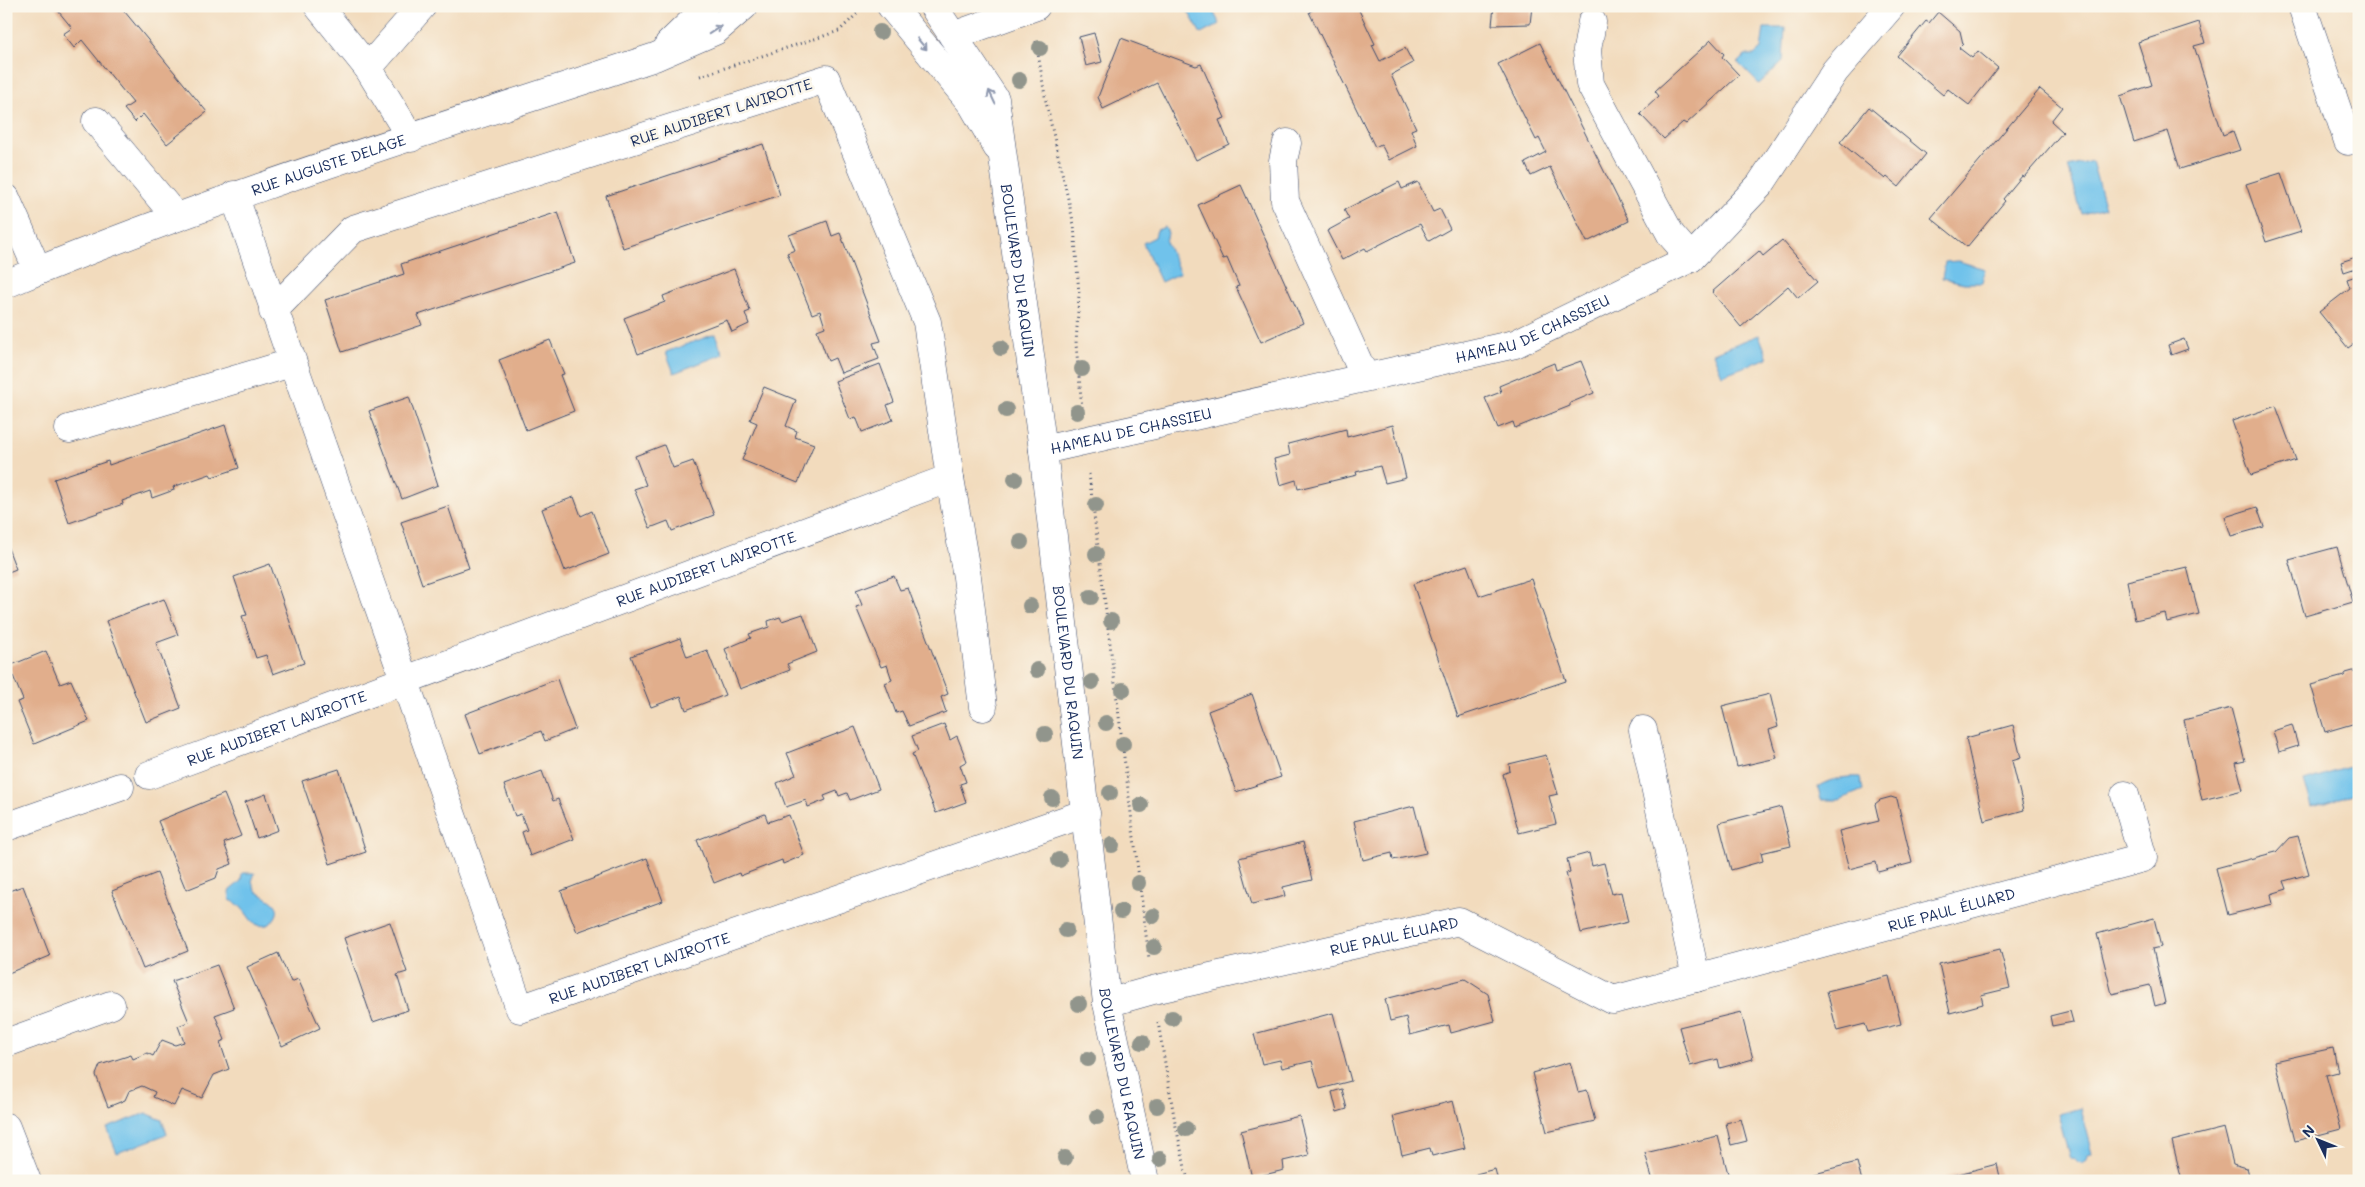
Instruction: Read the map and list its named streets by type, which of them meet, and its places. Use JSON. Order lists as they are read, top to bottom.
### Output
{
  "streets": {
    "street": [
      "RUE AUDIBERT LAVIROTTE",
      "RUE AUGUSTE DELAGE",
      "BOULEVARD DU RAQUIN",
      "HAMEAU DE CHASSIEU",
      "RUE PAUL ÉLUARD"
    ]
  },
  "crossings": [
    ["RUE AUDIBERT LAVIROTTE", "RUE AUGUSTE DELAGE"],
    ["RUE AUDIBERT LAVIROTTE", "BOULEVARD DU RAQUIN"],
    ["BOULEVARD DU RAQUIN", "HAMEAU DE CHASSIEU"],
    ["BOULEVARD DU RAQUIN", "RUE PAUL ÉLUARD"]
  ],
  "north": "top left"
}
